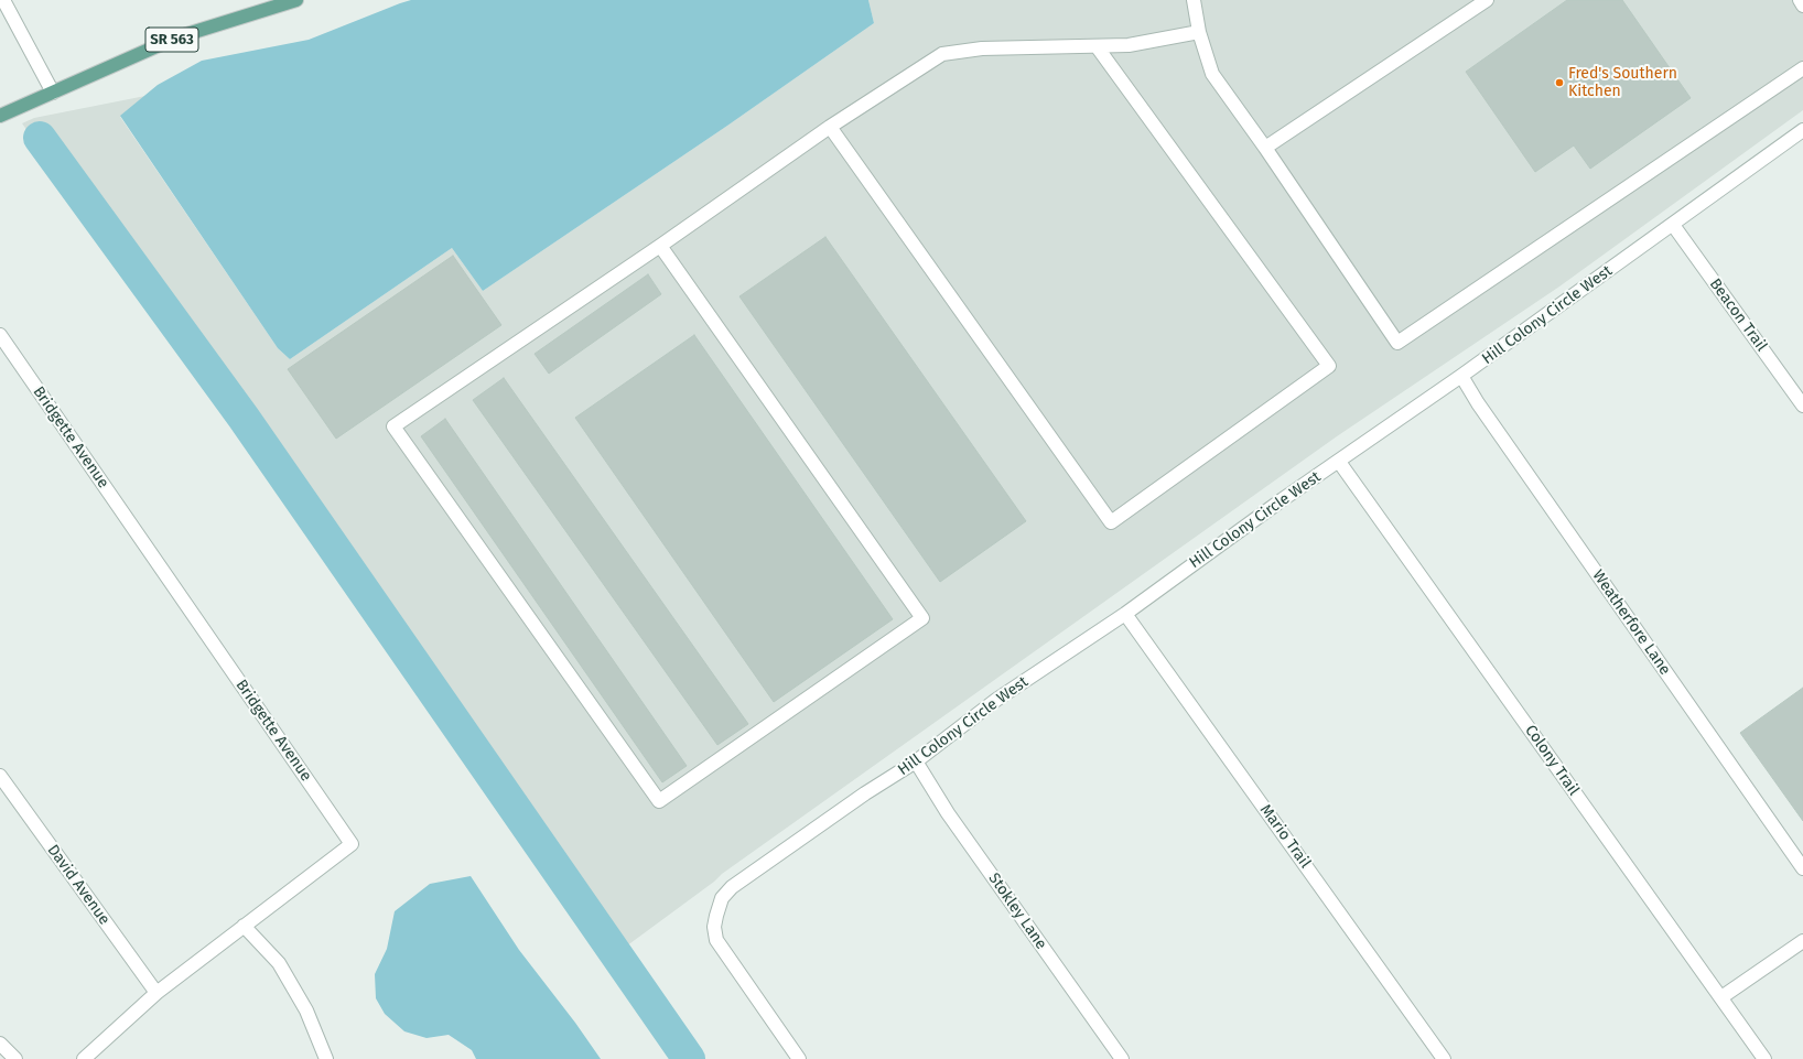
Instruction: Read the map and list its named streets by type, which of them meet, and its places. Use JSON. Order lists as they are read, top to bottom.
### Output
{
  "streets": {
    "main road": ["SR 563"],
    "street": [
      "Hill Colony Circle West",
      "Beacon Trail",
      "Bridgette Avenue",
      "Weatherfore Lane",
      "Colony Trail",
      "Mario Trail",
      "David Avenue",
      "Stokley Lane"
    ]
  },
  "crossings": [
    ["Hill Colony Circle West", "Beacon Trail"],
    ["Hill Colony Circle West", "Weatherfore Lane"],
    ["Hill Colony Circle West", "Colony Trail"],
    ["Hill Colony Circle West", "Mario Trail"],
    ["Hill Colony Circle West", "Stokley Lane"],
    ["Bridgette Avenue", "David Avenue"]
  ],
  "places": ["Fred's Southern Kitchen"]
}
